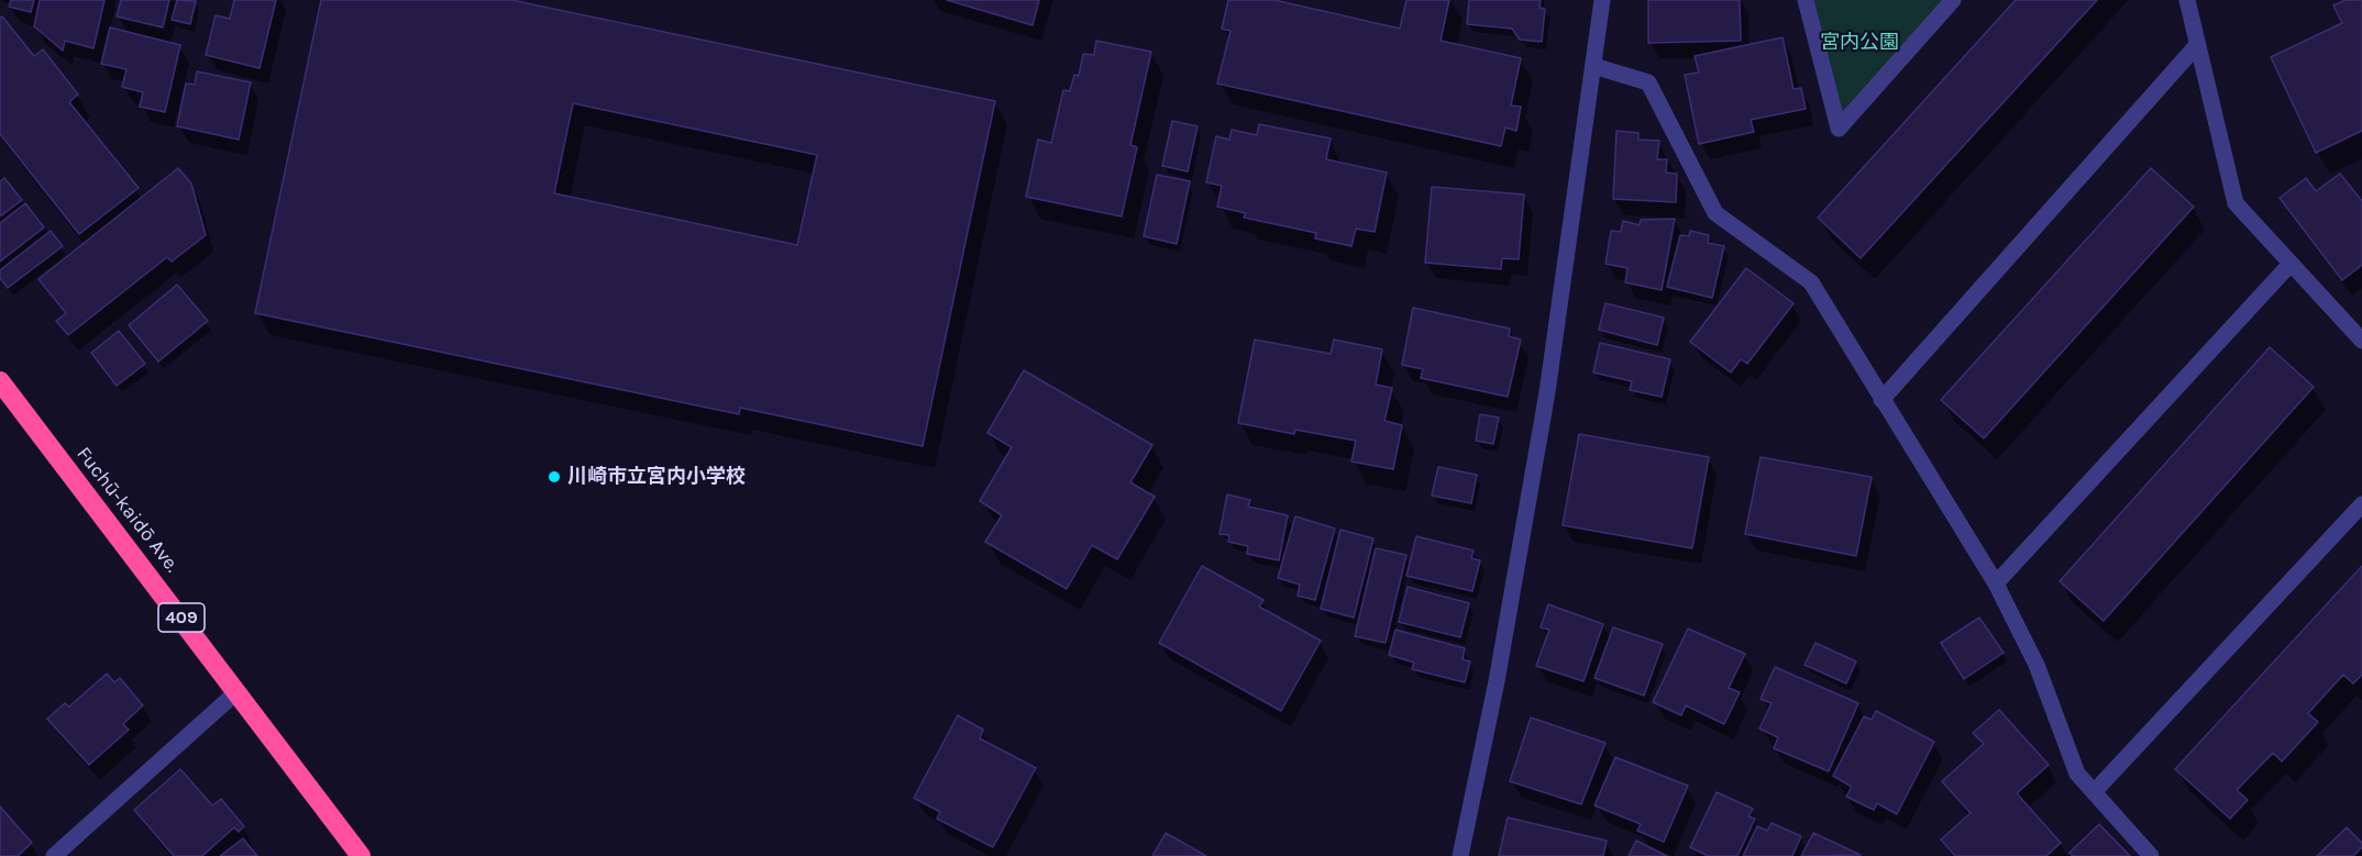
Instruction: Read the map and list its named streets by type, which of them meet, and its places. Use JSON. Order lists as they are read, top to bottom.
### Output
{
  "streets": {
    "highway": ["Fuchū-kaidō Ave.", "409"]
  },
  "parks": ["宮内公園"],
  "places": ["川崎市立宮内小学校"]
}
